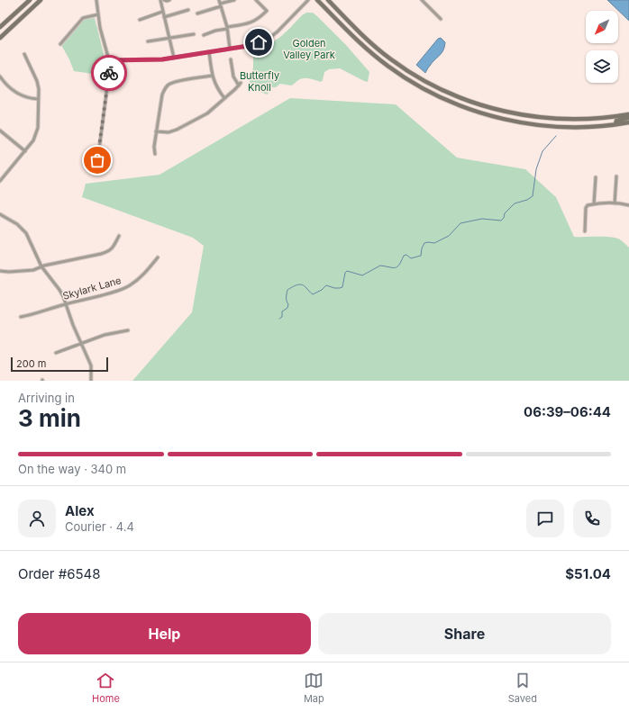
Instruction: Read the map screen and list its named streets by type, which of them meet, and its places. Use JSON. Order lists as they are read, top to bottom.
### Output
{
  "streets": {
    "street": ["Skylark Lane"]
  },
  "parks": ["Golden Valley Park", "Butterfly Knoll"],
  "scale_bar": "200 m",
  "north": "bottom left",
  "page": {
    "scale": "200 m",
    "heading": ["3 min", "Arriving in", "06:39–06:44"],
    "panel": [
      "Alex",
      "Courier · 4.4",
      "Order #6548",
      "$51.04"
    ],
    "bar": "On the way · 340 m",
    "buttons": ["Help", "Share"],
    "tabs": ["Home", "Map", "Saved"]
  }
}
